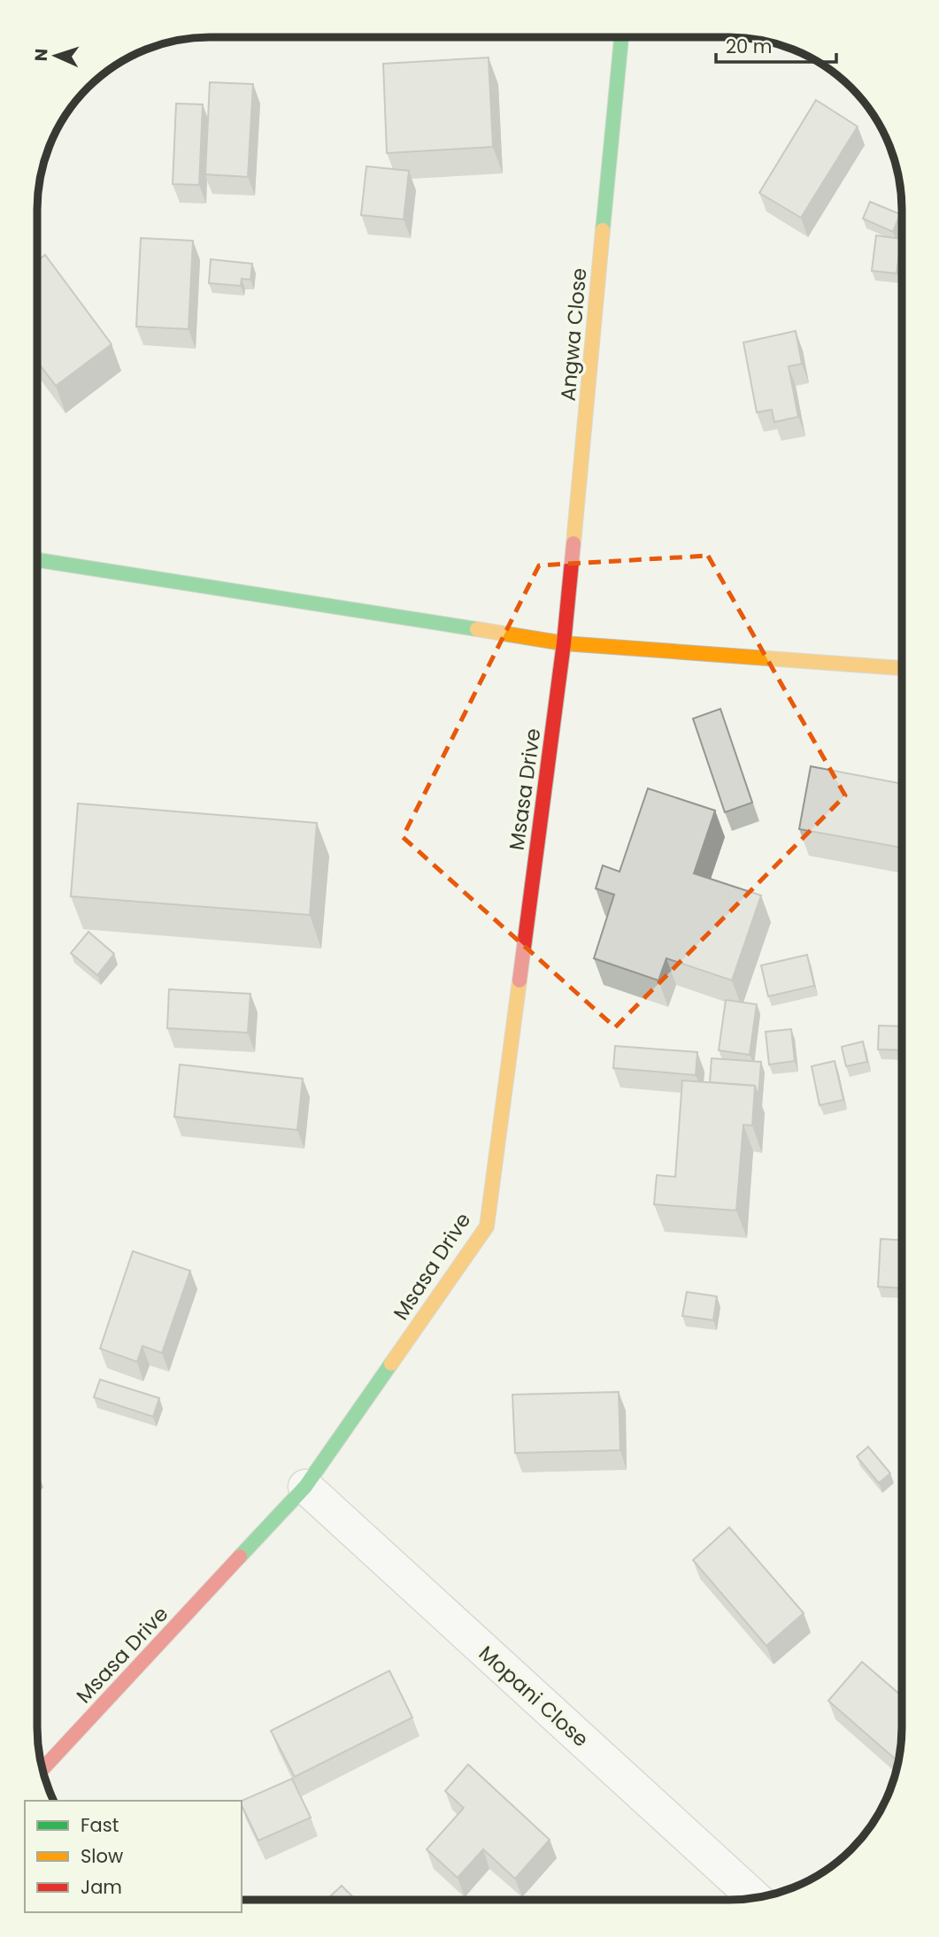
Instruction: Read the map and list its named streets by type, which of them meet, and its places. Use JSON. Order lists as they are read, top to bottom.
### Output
{
  "streets": {
    "street": ["Angwa Close", "Msasa Drive", "Mopani Close"]
  },
  "crossings": [
    ["Angwa Close", "Msasa Drive"],
    ["Msasa Drive", "Mopani Close"]
  ],
  "legend": ["Fast", "Slow", "Jam"],
  "scale_bar": "20 m",
  "north": "left"
}
